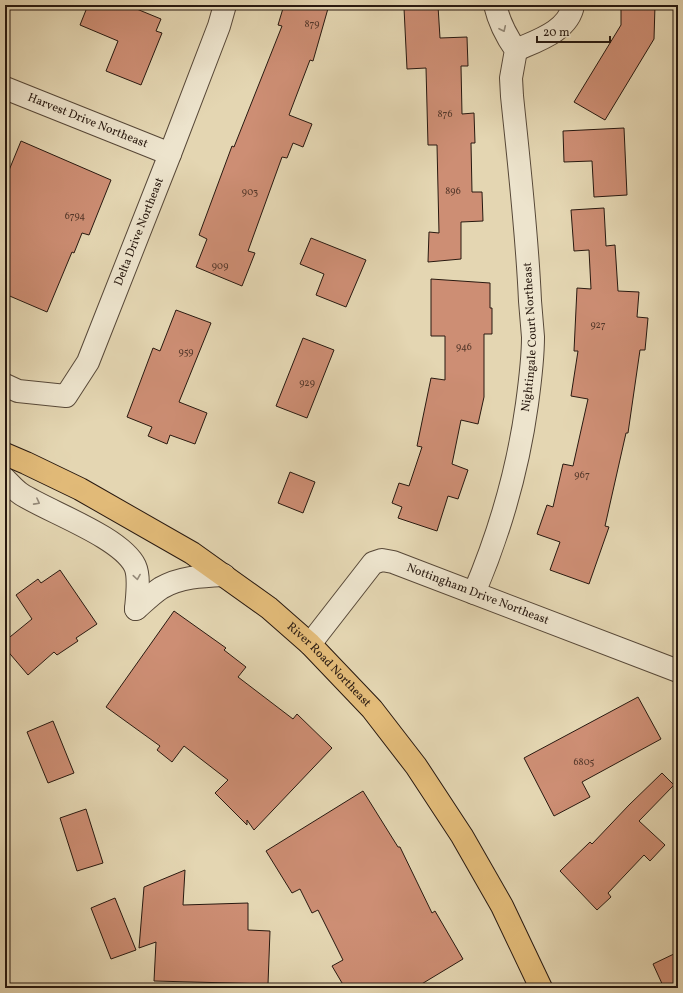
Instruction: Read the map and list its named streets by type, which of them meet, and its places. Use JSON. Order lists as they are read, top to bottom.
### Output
{
  "streets": {
    "main road": ["River Road Northeast"],
    "street": [
      "Harvest Drive Northeast",
      "Delta Drive Northeast",
      "Nightingale Court Northeast",
      "Nottingham Drive Northeast"
    ]
  },
  "crossings": [
    ["Harvest Drive Northeast", "Delta Drive Northeast"],
    ["Nightingale Court Northeast", "Nottingham Drive Northeast"],
    ["Nottingham Drive Northeast", "River Road Northeast"]
  ],
  "house_numbers": [
    "879",
    "876",
    "896",
    "903",
    "6794",
    "909",
    "927",
    "946",
    "959",
    "929",
    "967",
    "6805"
  ],
  "scale_bar": "20 m"
}
